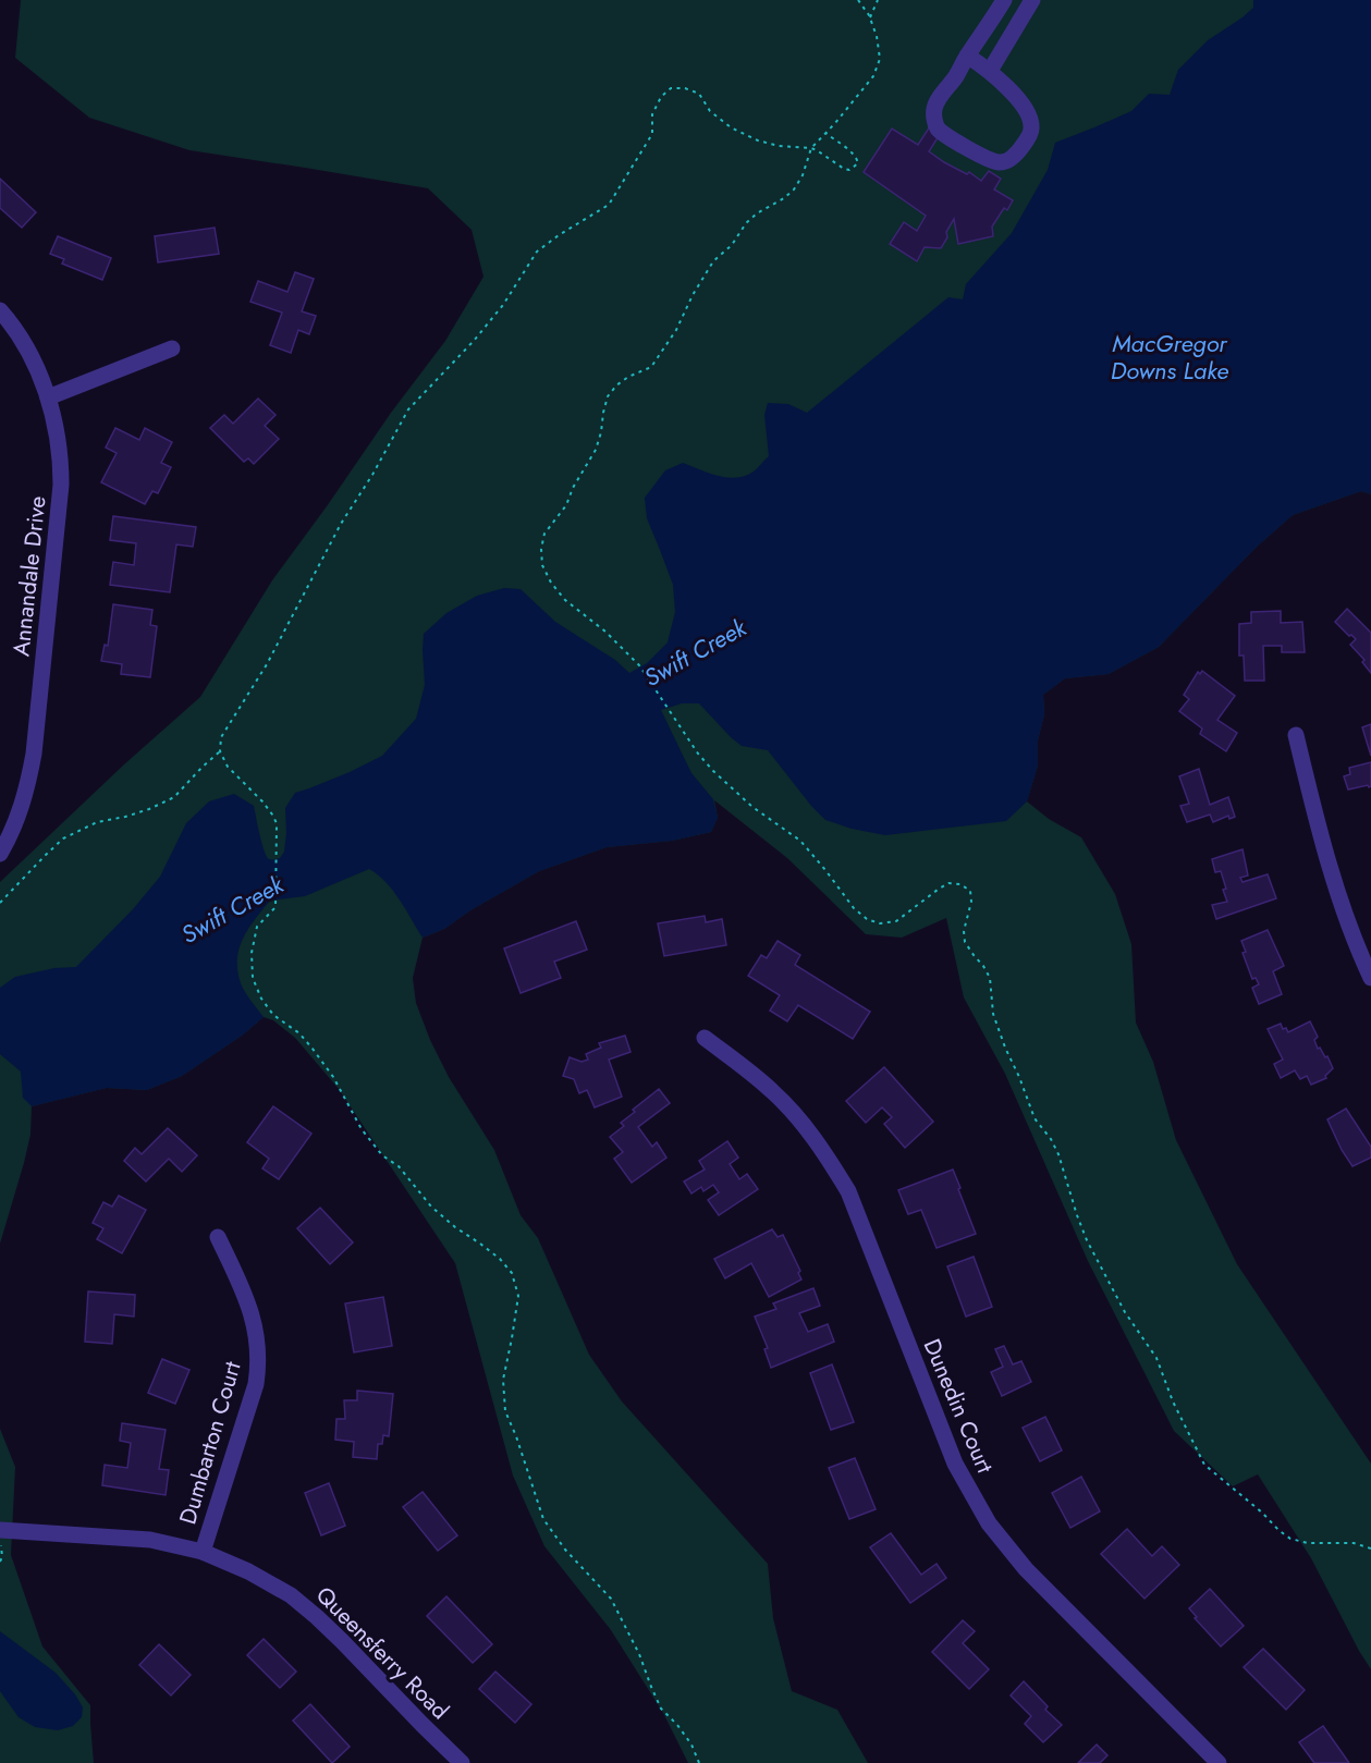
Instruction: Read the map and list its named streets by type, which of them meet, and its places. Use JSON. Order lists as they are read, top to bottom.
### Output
{
  "streets": {
    "street": [
      "Annandale Drive",
      "Dunedin Court",
      "Dumbarton Court",
      "Queensferry Road"
    ]
  },
  "crossings": [
    ["Dumbarton Court", "Queensferry Road"]
  ],
  "water": ["MacGregor Downs Lake", "Swift Creek"]
}
